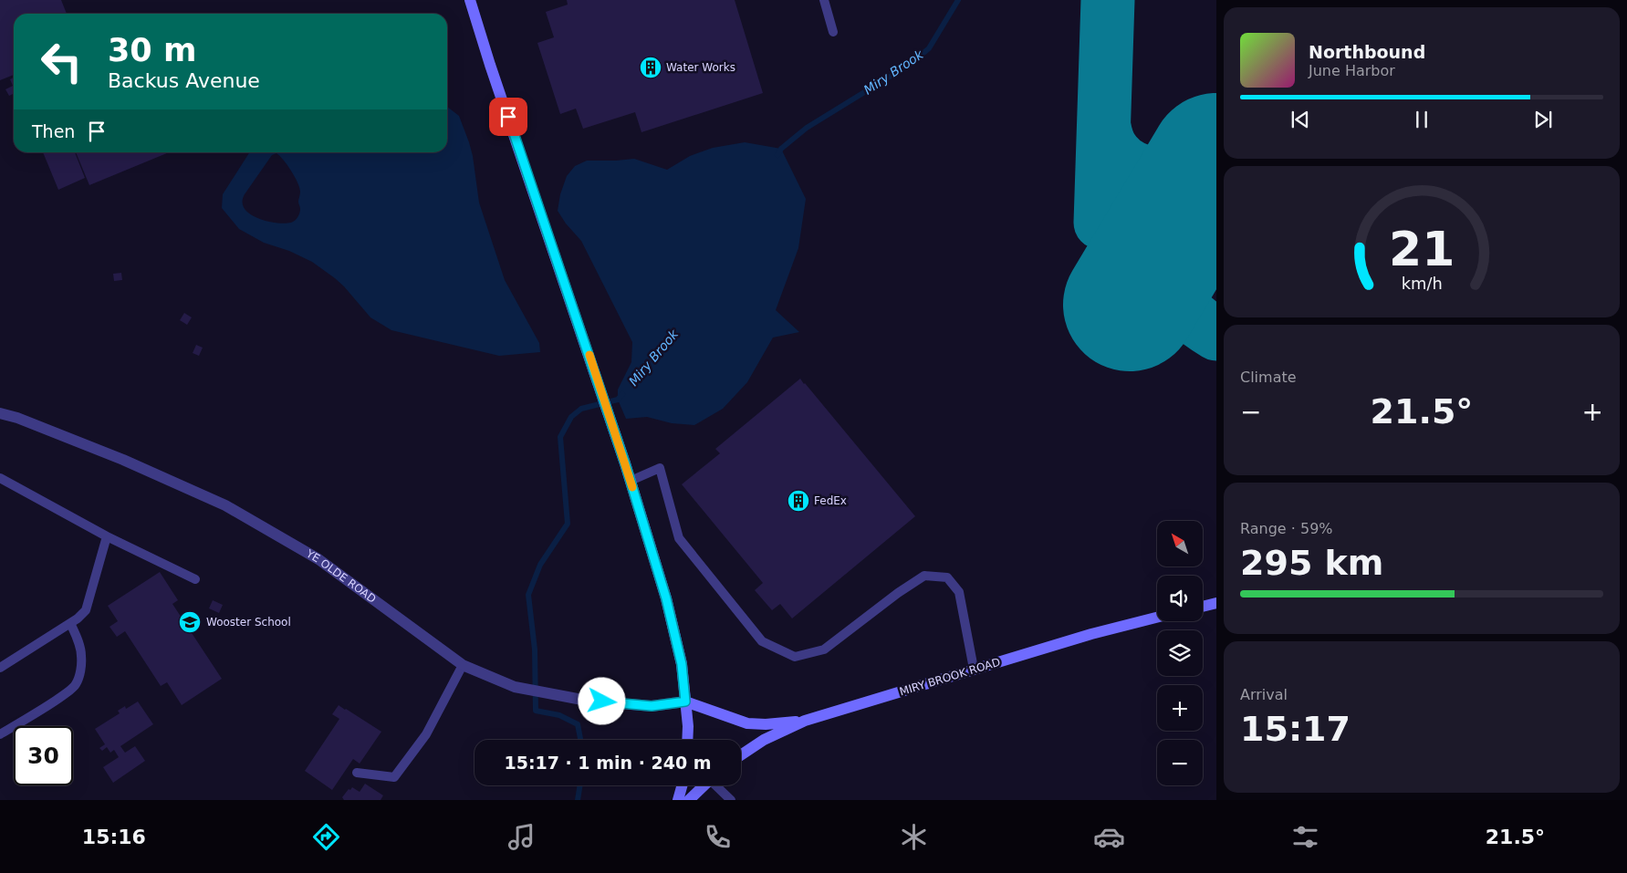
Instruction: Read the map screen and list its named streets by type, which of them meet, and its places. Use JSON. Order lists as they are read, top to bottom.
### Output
{
  "streets": {
    "main road": ["MIRY BROOK ROAD"],
    "street": ["YE OLDE ROAD"]
  },
  "water": ["Miry Brook"],
  "places": {
    "building": ["Water Works", "FedEx"],
    "school or university": ["Wooster School"]
  },
  "north": "top left",
  "page": {
    "turn": ["30 m", "Backus Avenue"],
    "song": ["Northbound", "June Harbor"],
    "then": "Then",
    "tile": [
      "Climate",
      ["Range · 59%", "295 km"],
      ["Arrival", "15:17"]
    ],
    "heat": ["−", "21.5°", "+"],
    "map_buttons": ["+", "−"],
    "limit": "30",
    "trip": "15:17 · 1 min · 240 m",
    "tabs": ["15:16", "21.5°"],
    "gauge": ["21", "km/h"]
  }
}
